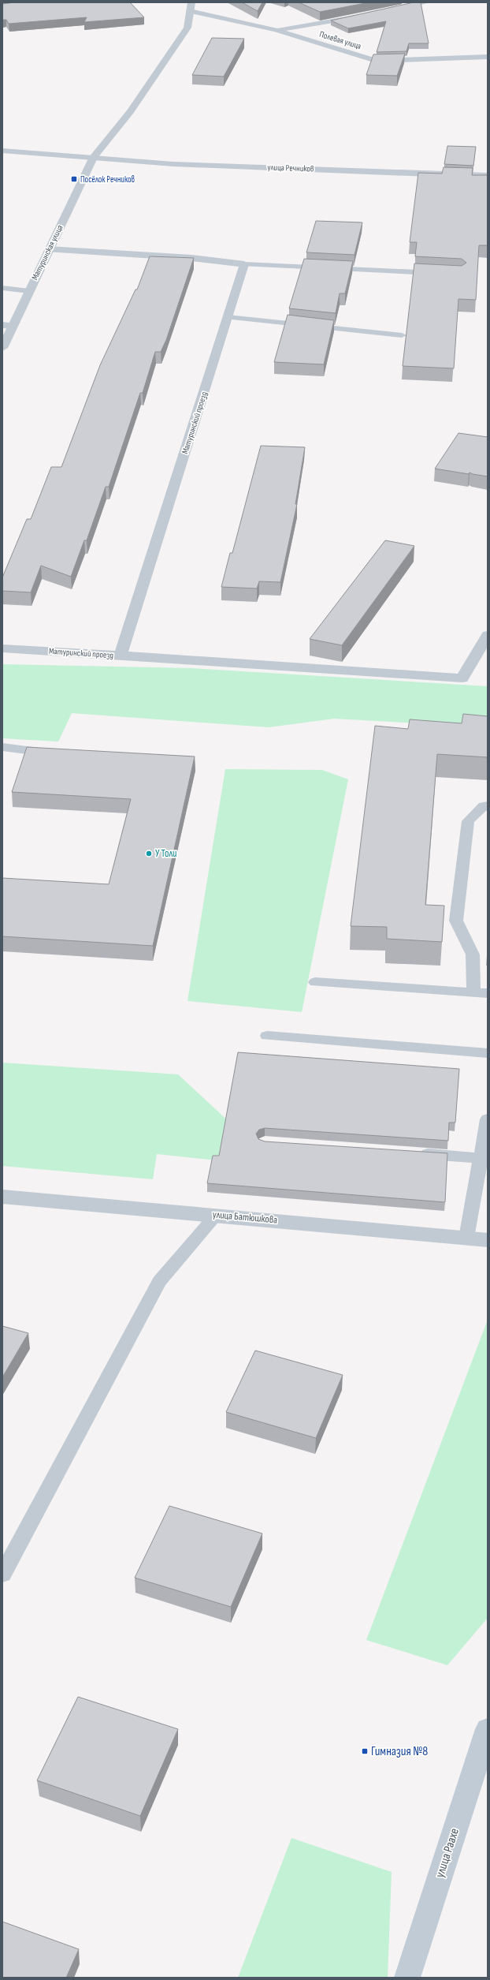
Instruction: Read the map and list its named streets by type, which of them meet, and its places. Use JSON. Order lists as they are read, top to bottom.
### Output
{
  "streets": {
    "main road": ["улица Раахе"],
    "street": [
      "Полевая улица",
      "улица Речников",
      "Матуринская улица",
      "Матуринский проезд",
      "улица Батюшкова"
    ]
  },
  "crossings": [
    ["Полевая улица", "Матуринская улица"],
    ["улица Речников", "Матуринская улица"]
  ],
  "places": {
    "transit": ["Посёлок Речников", "Гимназия №8"],
    "other": ["У Толи"]
  }
}
